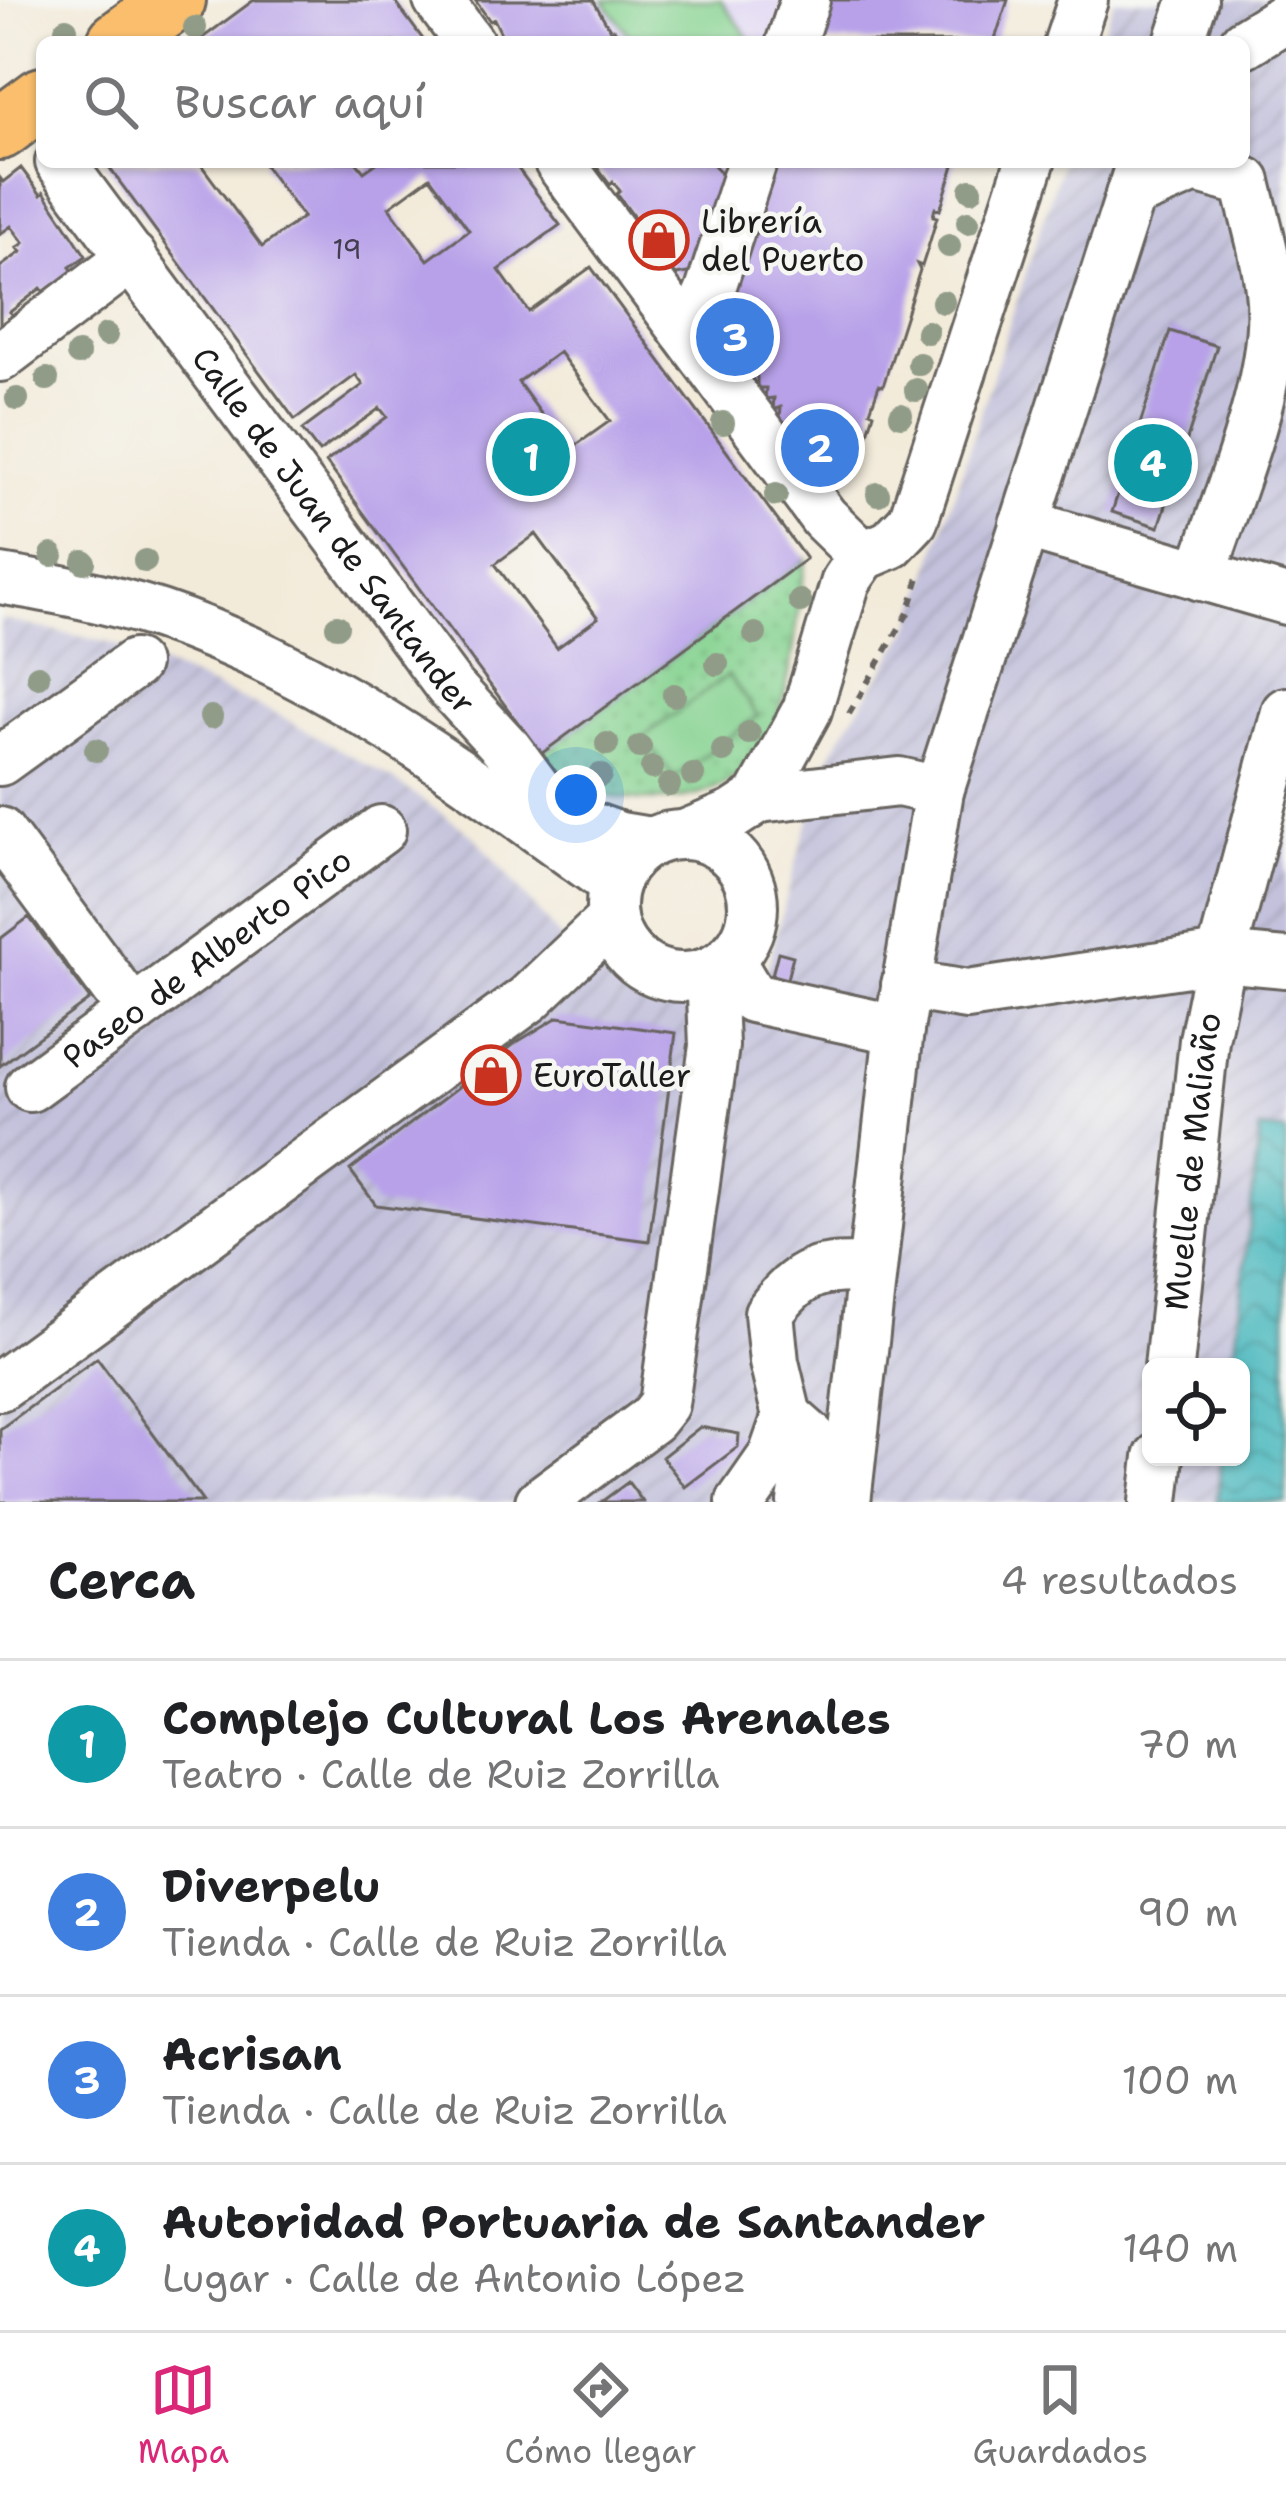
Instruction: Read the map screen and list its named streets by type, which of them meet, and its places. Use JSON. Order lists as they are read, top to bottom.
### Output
{
  "streets": {
    "street": ["Calle de Juan de Santander", "Paseo de Alberto Pico", "Muelle de Maliaño"]
  },
  "places": {
    "shop": ["Librería del Puerto", "EuroTaller"]
  },
  "house_numbers": ["19"],
  "page": {
    "search": "Buscar aquí",
    "pins": [
      "3",
      "2",
      "1",
      "4"
    ],
    "heading": ["Cerca", "4 resultados"],
    "list": [
      {
        "mark": "1",
        "name": "Complejo Cultural Los Arenales",
        "note": "Teatro · Calle de Ruiz Zorrilla",
        "value": "70 m"
      },
      {
        "mark": "2",
        "name": "Diverpelu",
        "note": "Tienda · Calle de Ruiz Zorrilla",
        "value": "90 m"
      },
      {
        "mark": "3",
        "name": "Acrisan",
        "note": "Tienda · Calle de Ruiz Zorrilla",
        "value": "100 m"
      },
      {
        "mark": "4",
        "name": "Autoridad Portuaria de Santander",
        "note": "Lugar · Calle de Antonio López",
        "value": "140 m"
      }
    ],
    "nav": ["Mapa", "Cómo llegar", "Guardados"]
  }
}
